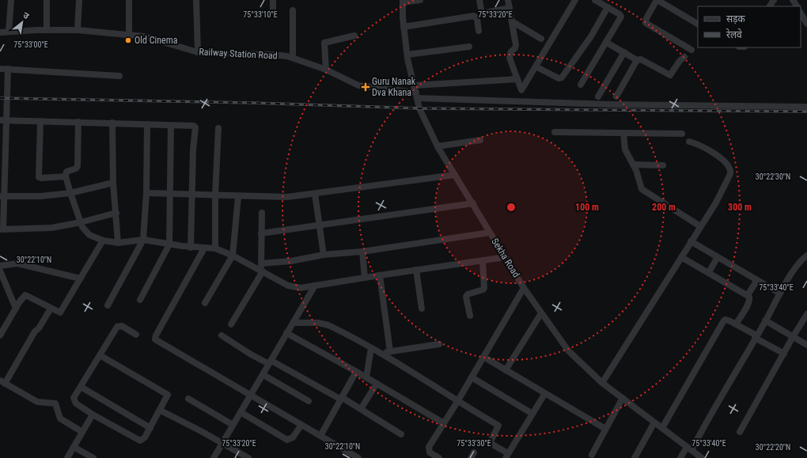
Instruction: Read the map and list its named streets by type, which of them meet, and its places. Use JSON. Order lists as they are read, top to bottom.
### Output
{
  "streets": {
    "street": ["Railway Station Road", "Sekha Road"]
  },
  "crossings": [
    ["Railway Station Road", "Sekha Road"]
  ],
  "places": {
    "other": ["Old Cinema"],
    "health": ["Guru Nanak Dva Khana"]
  },
  "legend": ["सड़क", "रेलवे"],
  "north": "top right",
  "coordinates": [
    "75°33'20\"E",
    "75°33'10\"E",
    "75°33'00\"E",
    "30°22'30\"N",
    "30°22'10\"N",
    "75°33'40\"E",
    "75°33'30\"E",
    "30°22'20\"N"
  ],
  "rings": ["100 m", "200 m", "300 m"]
}
